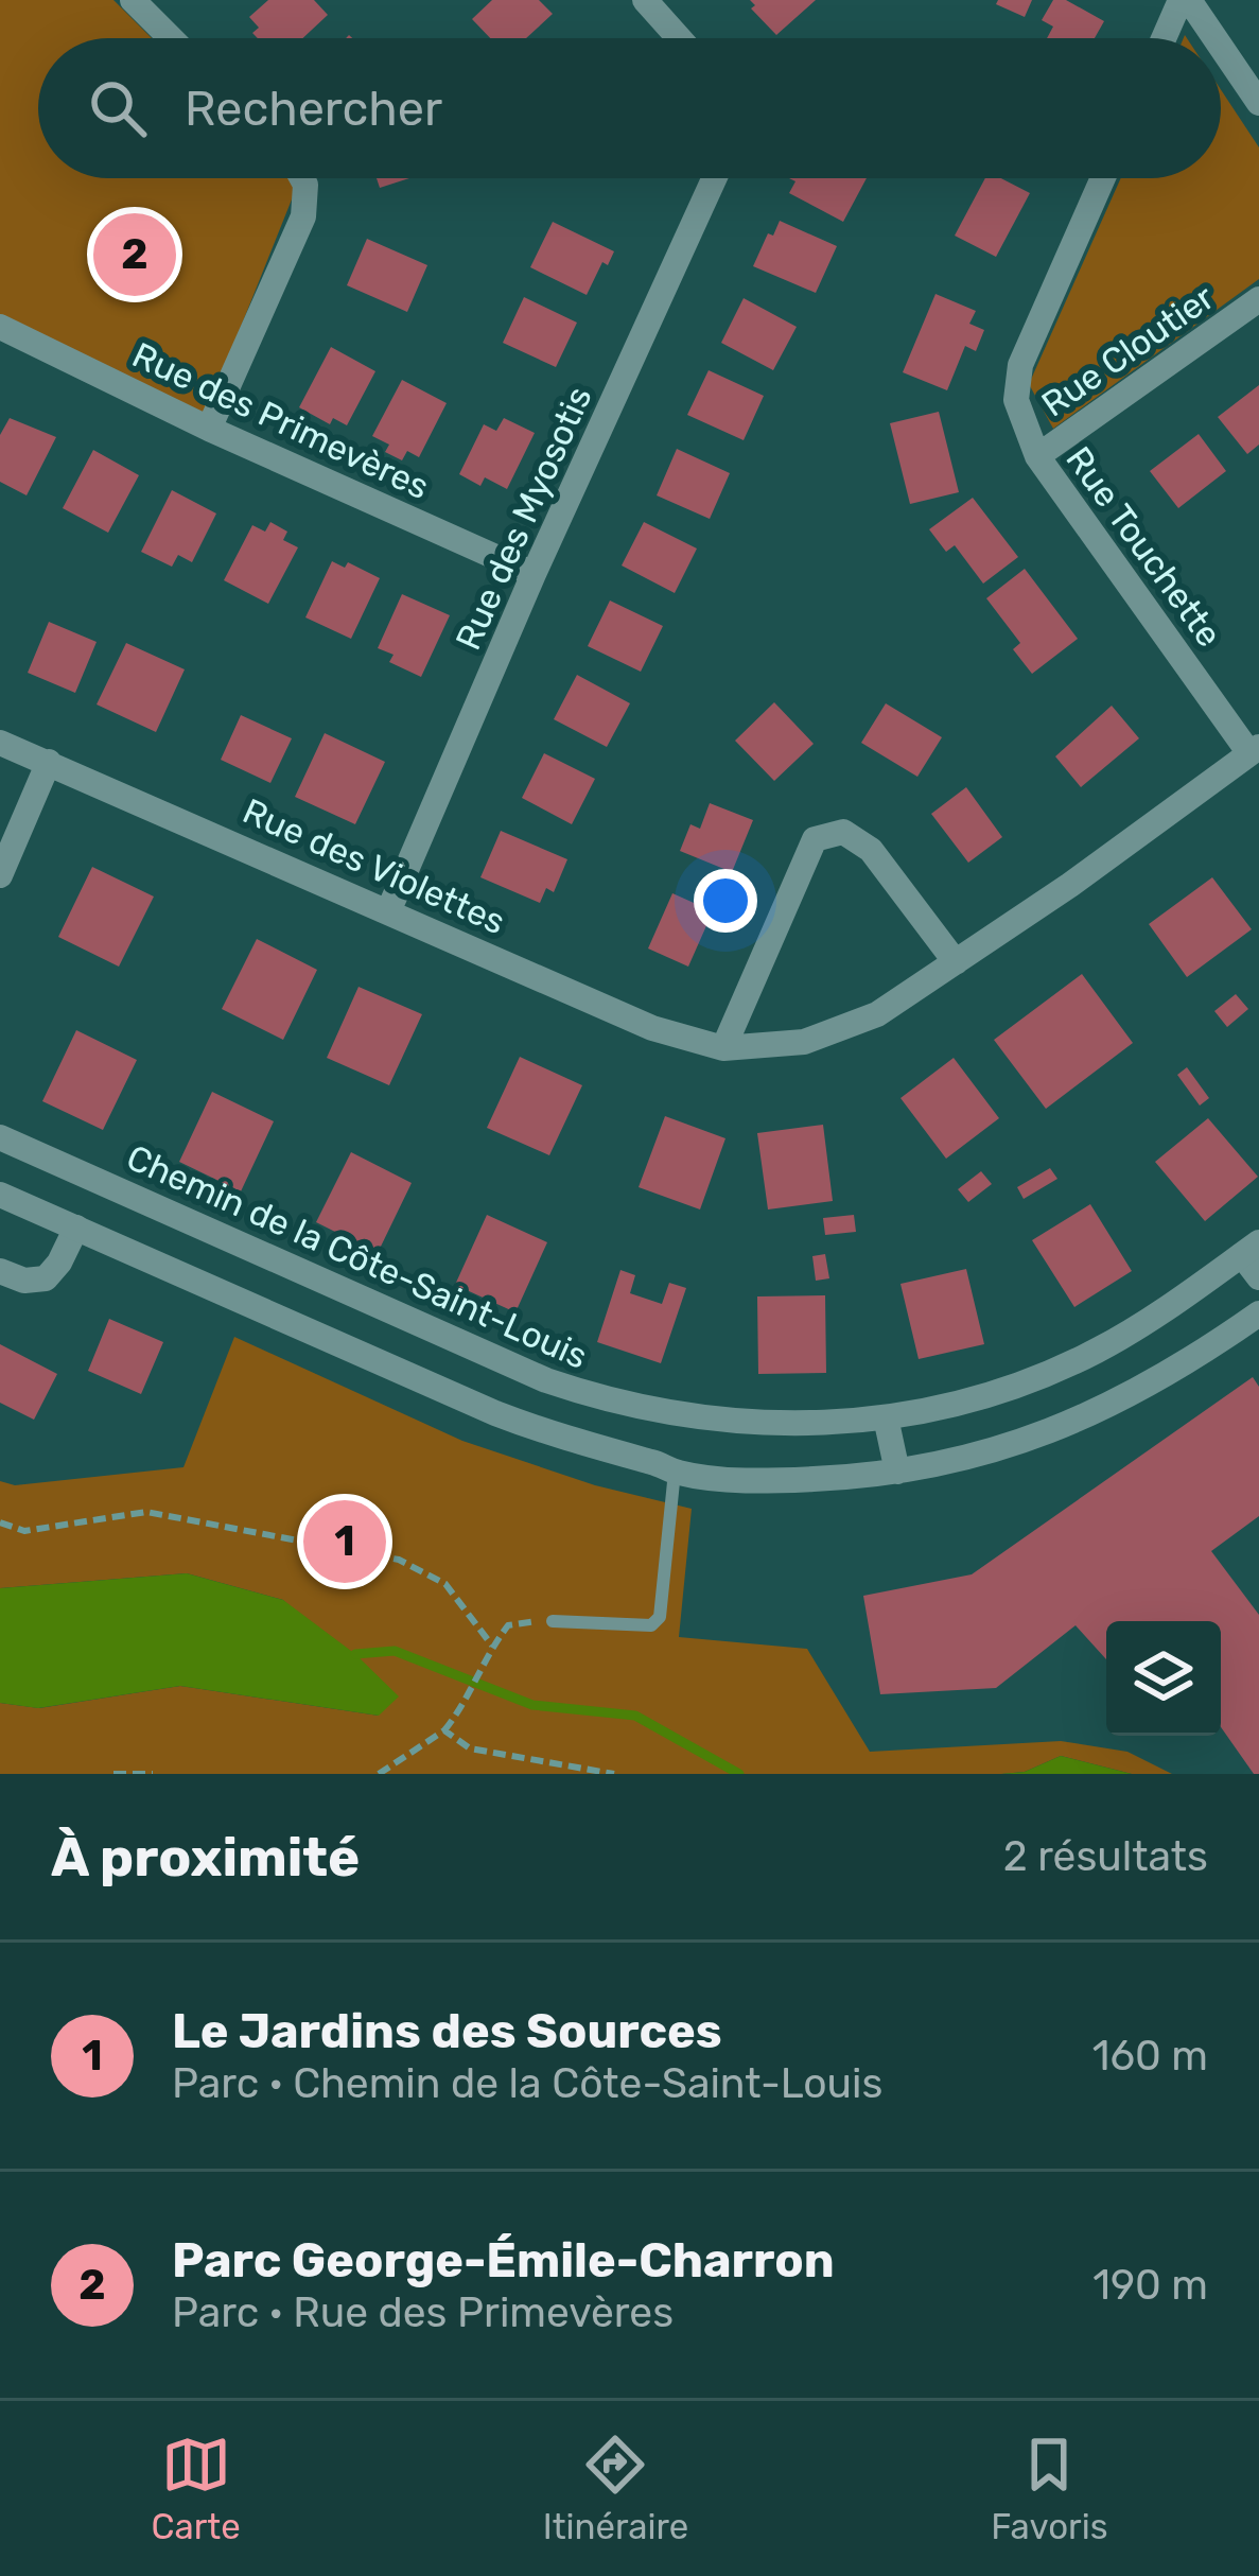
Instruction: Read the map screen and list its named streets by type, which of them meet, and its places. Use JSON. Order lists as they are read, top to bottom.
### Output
{
  "streets": {
    "street": [
      "Rue Cloutier",
      "Rue des Primevères",
      "Rue des Myosotis",
      "Rue Touchette",
      "Rue des Violettes",
      "Chemin de la Côte-Saint-Louis"
    ]
  },
  "crossings": [
    ["Rue Cloutier", "Rue Touchette"],
    ["Rue des Primevères", "Rue des Myosotis"],
    ["Rue des Myosotis", "Rue des Violettes"],
    ["Rue Touchette", "Rue des Violettes"]
  ],
  "page": {
    "search": "Rechercher",
    "pins": ["2", "1"],
    "heading": ["À proximité", "2 résultats"],
    "list": [
      {
        "mark": "1",
        "name": "Le Jardins des Sources",
        "note": "Parc · Chemin de la Côte-Saint-Louis",
        "value": "160 m"
      },
      {
        "mark": "2",
        "name": "Parc George-Émile-Charron",
        "note": "Parc · Rue des Primevères",
        "value": "190 m"
      }
    ],
    "nav": ["Carte", "Itinéraire", "Favoris"]
  }
}
